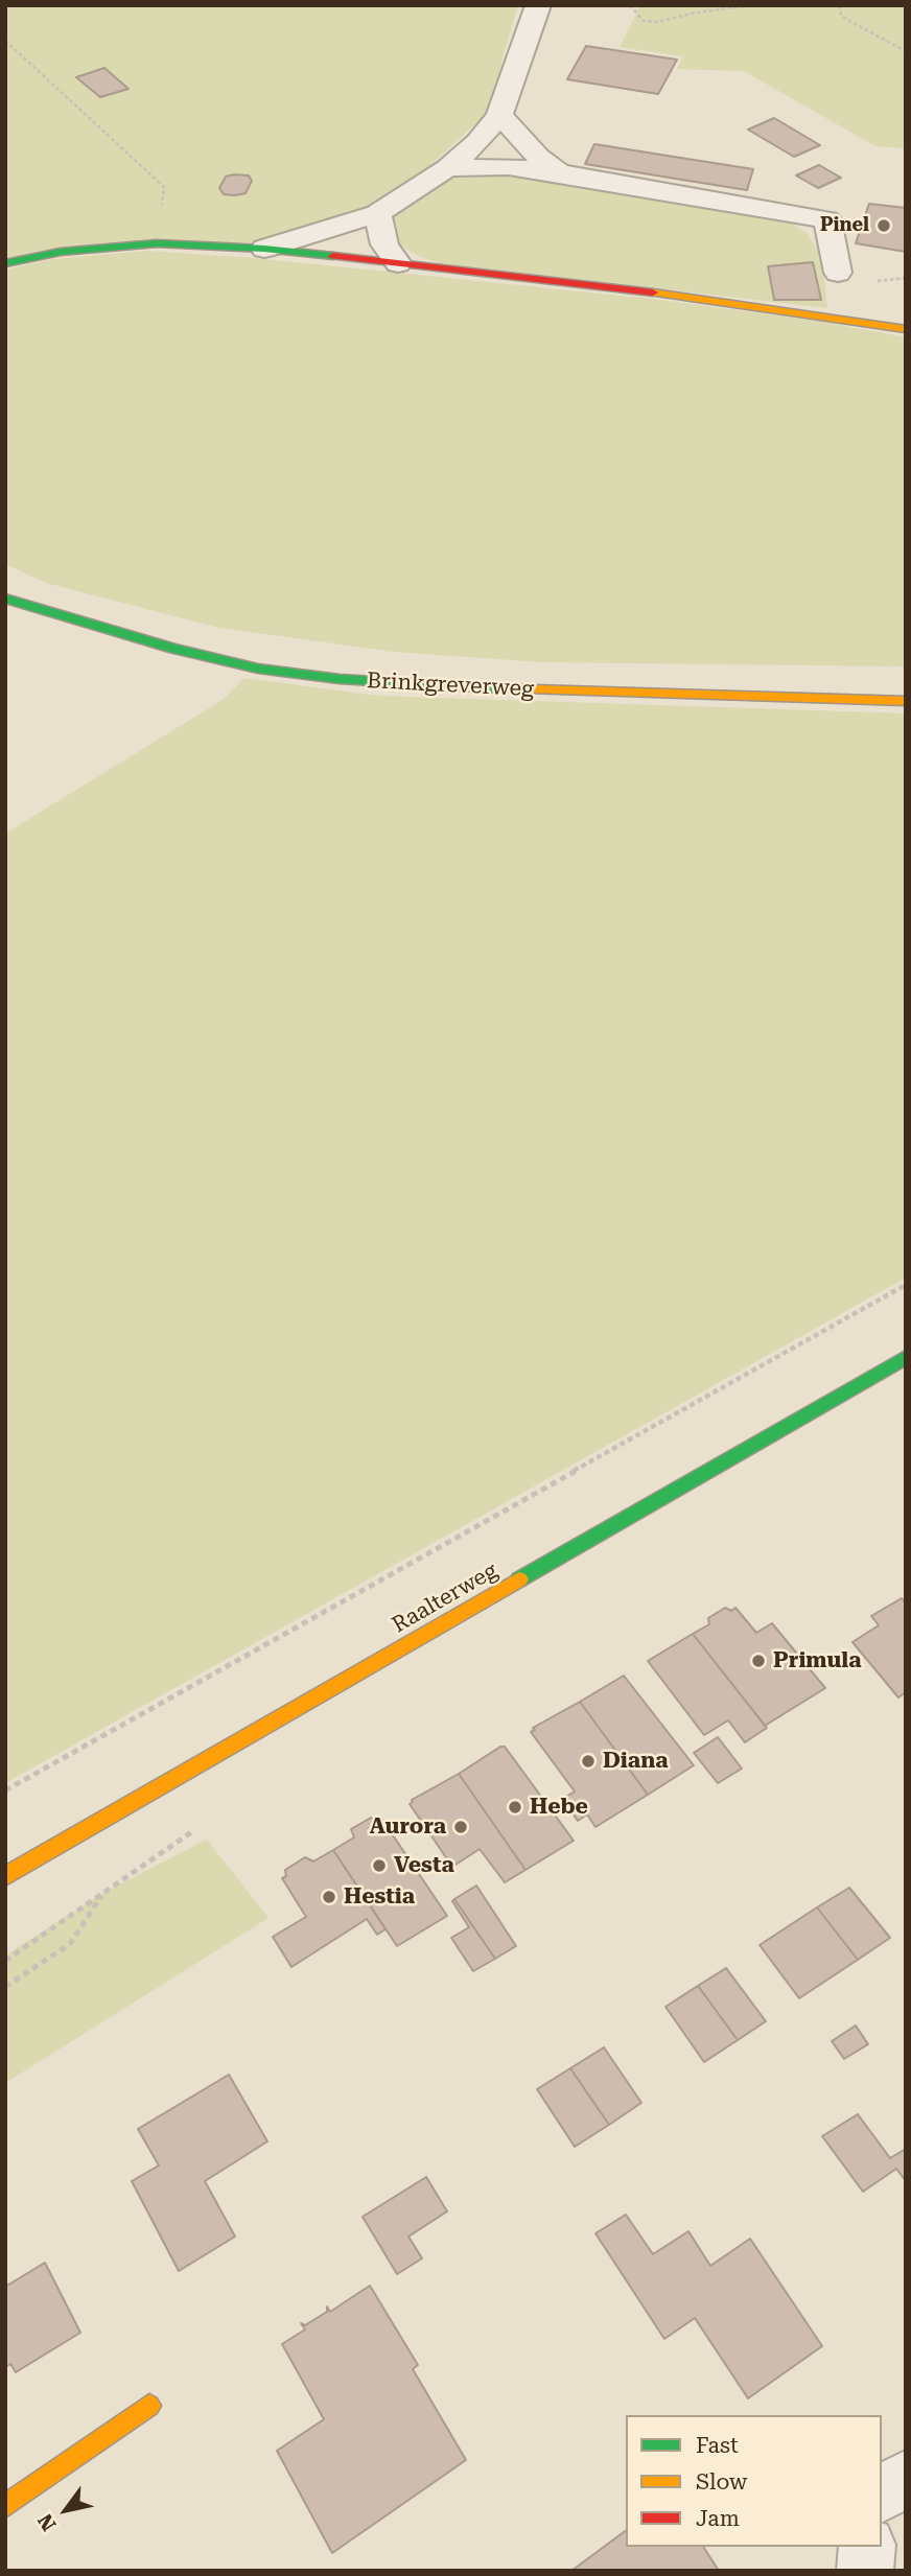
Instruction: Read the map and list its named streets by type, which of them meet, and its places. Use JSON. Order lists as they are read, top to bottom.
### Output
{
  "streets": {
    "street": ["Brinkgreverweg", "Raalterweg"]
  },
  "places": [
    "Pinel",
    "Primula",
    "Diana",
    "Hebe",
    "Aurora",
    "Vesta",
    "Hestia"
  ],
  "legend": ["Fast", "Slow", "Jam"],
  "north": "bottom left"
}
